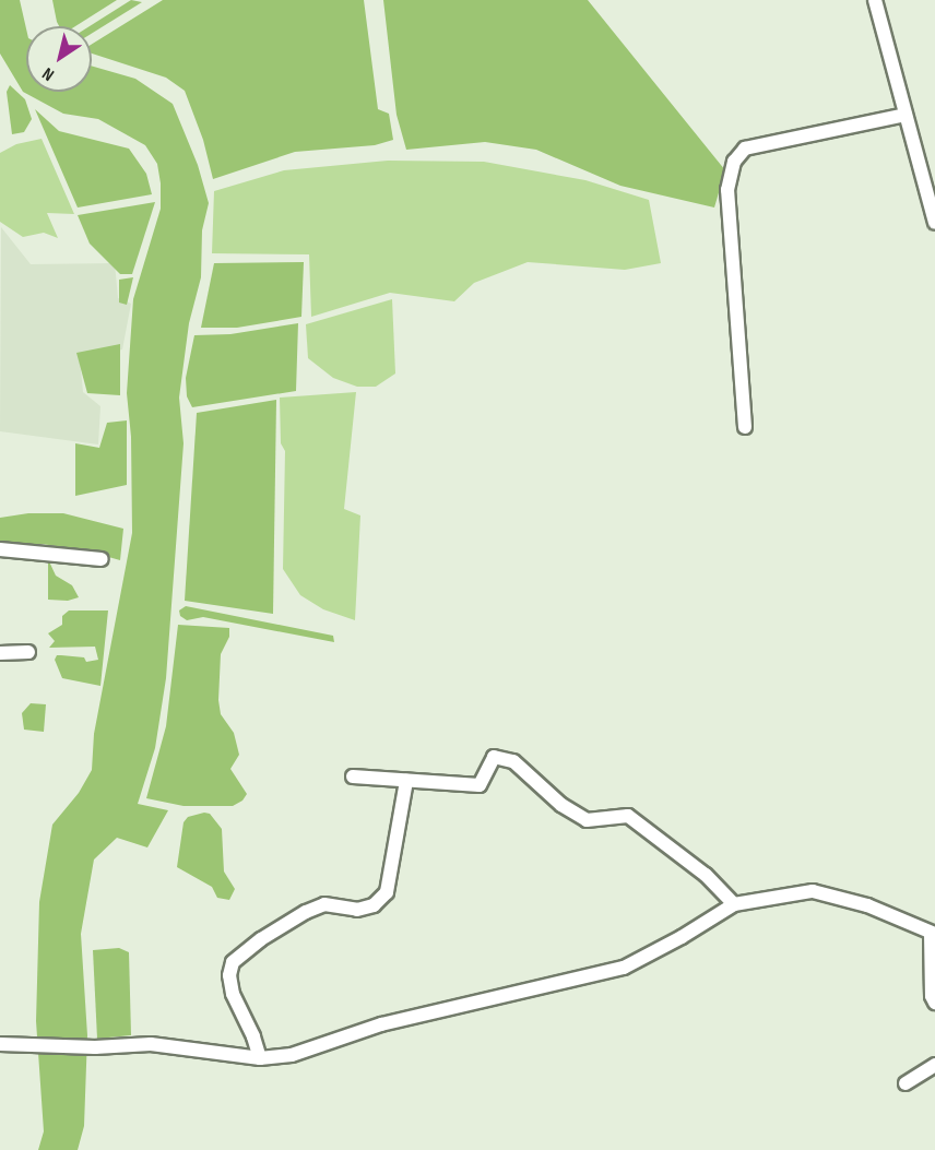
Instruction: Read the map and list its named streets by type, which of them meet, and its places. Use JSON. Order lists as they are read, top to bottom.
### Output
{
  "north": "bottom left"
}
